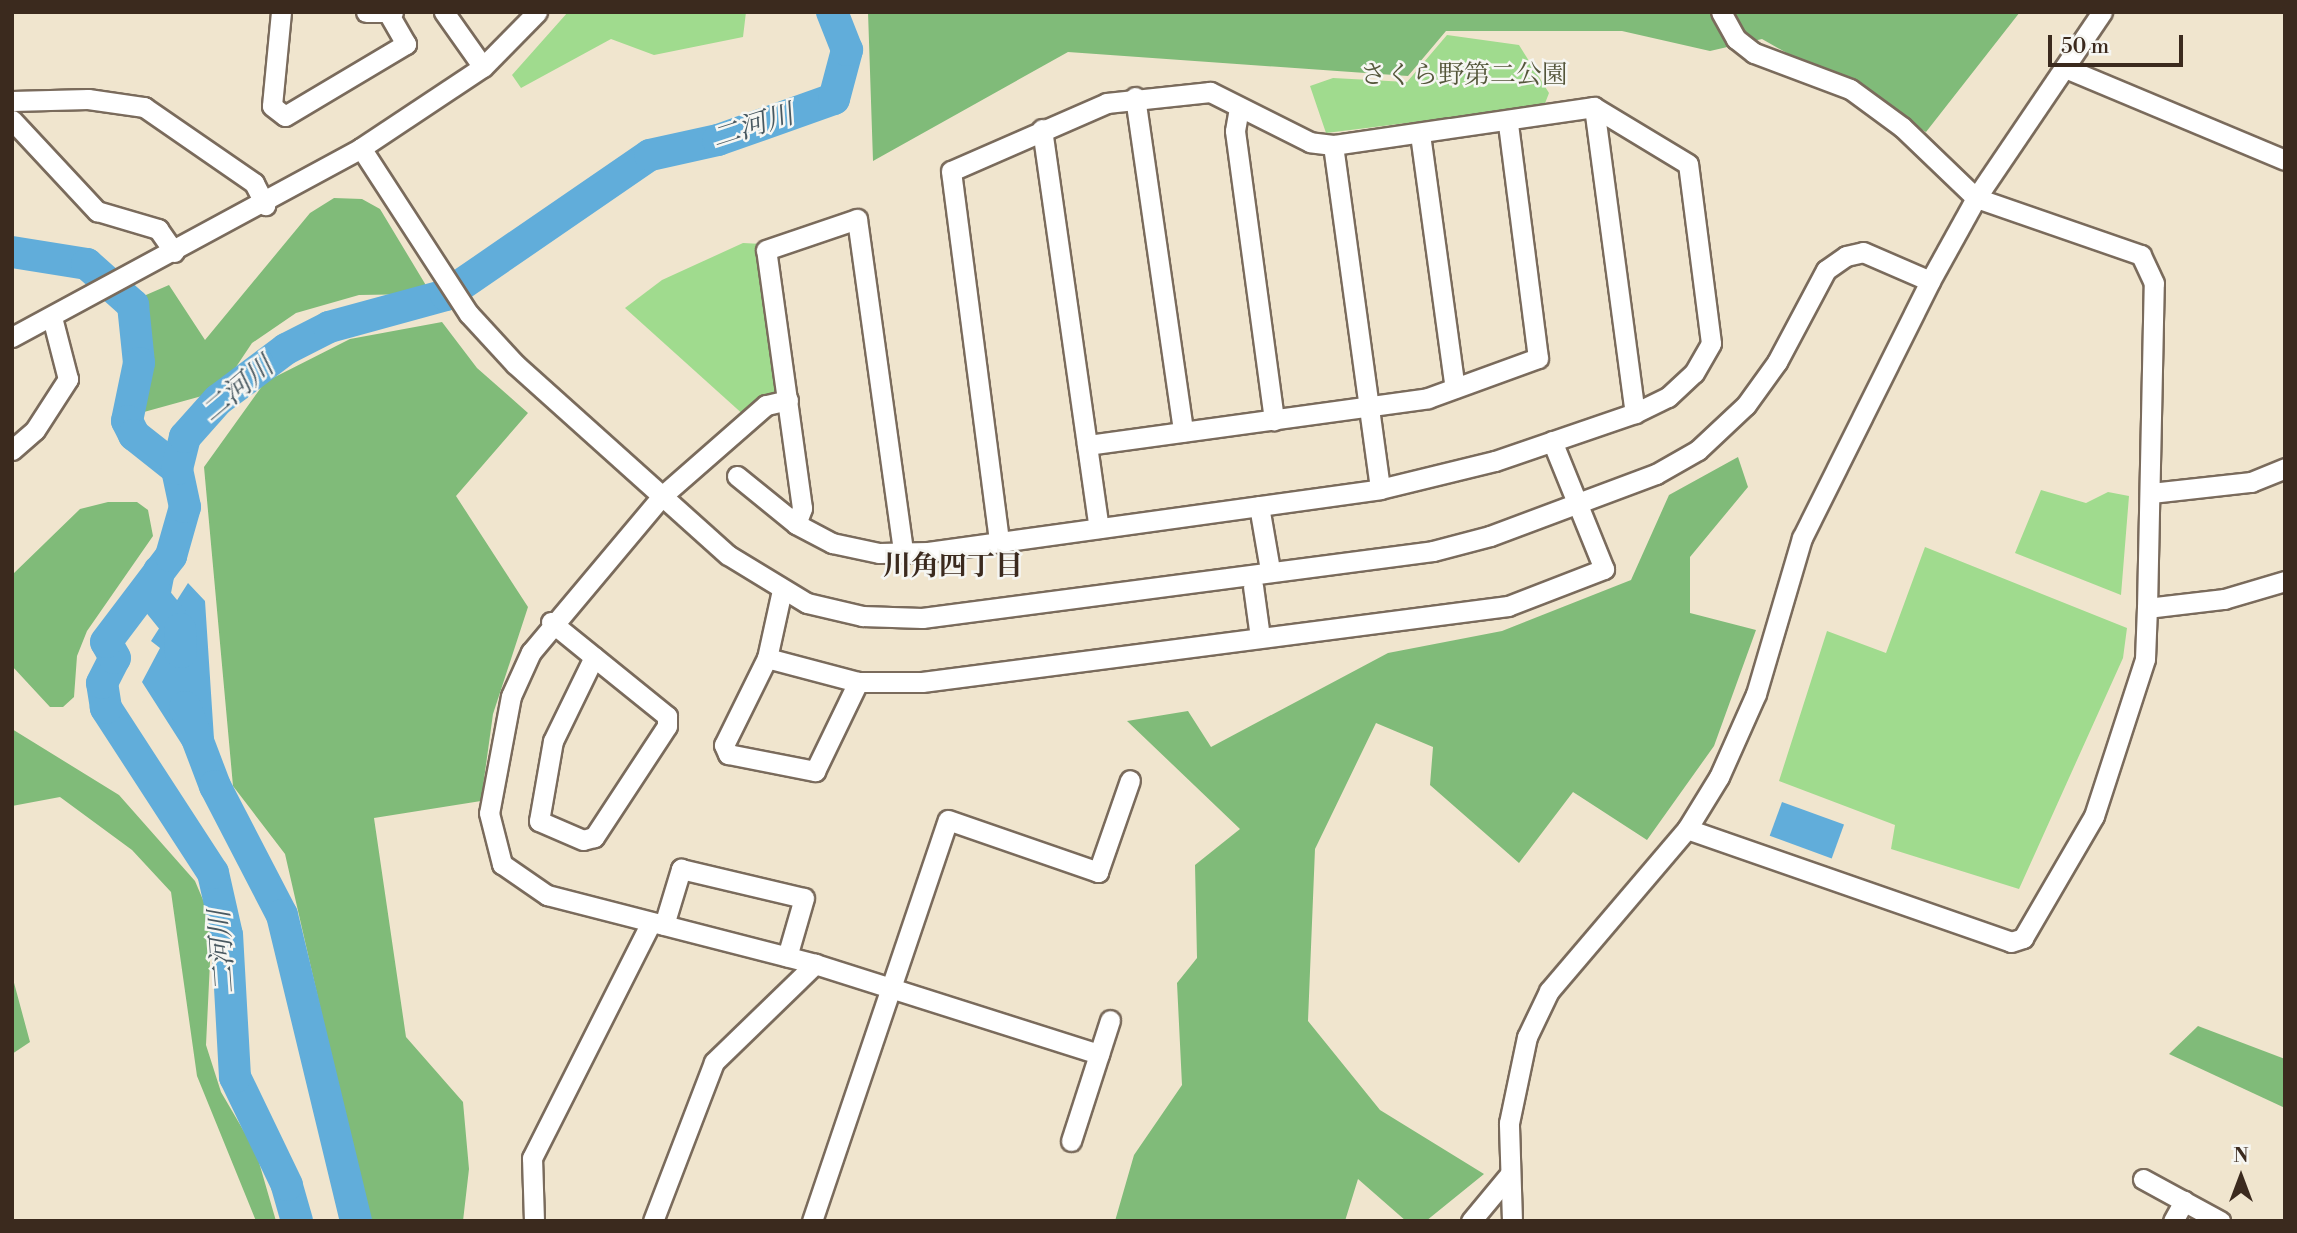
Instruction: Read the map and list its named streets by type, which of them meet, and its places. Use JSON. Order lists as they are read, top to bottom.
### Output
{
  "districts": ["川角四丁目"],
  "water": ["二河川"],
  "parks": ["さくら野第二公園"],
  "scale_bar": "50 m",
  "north": "top"
}
